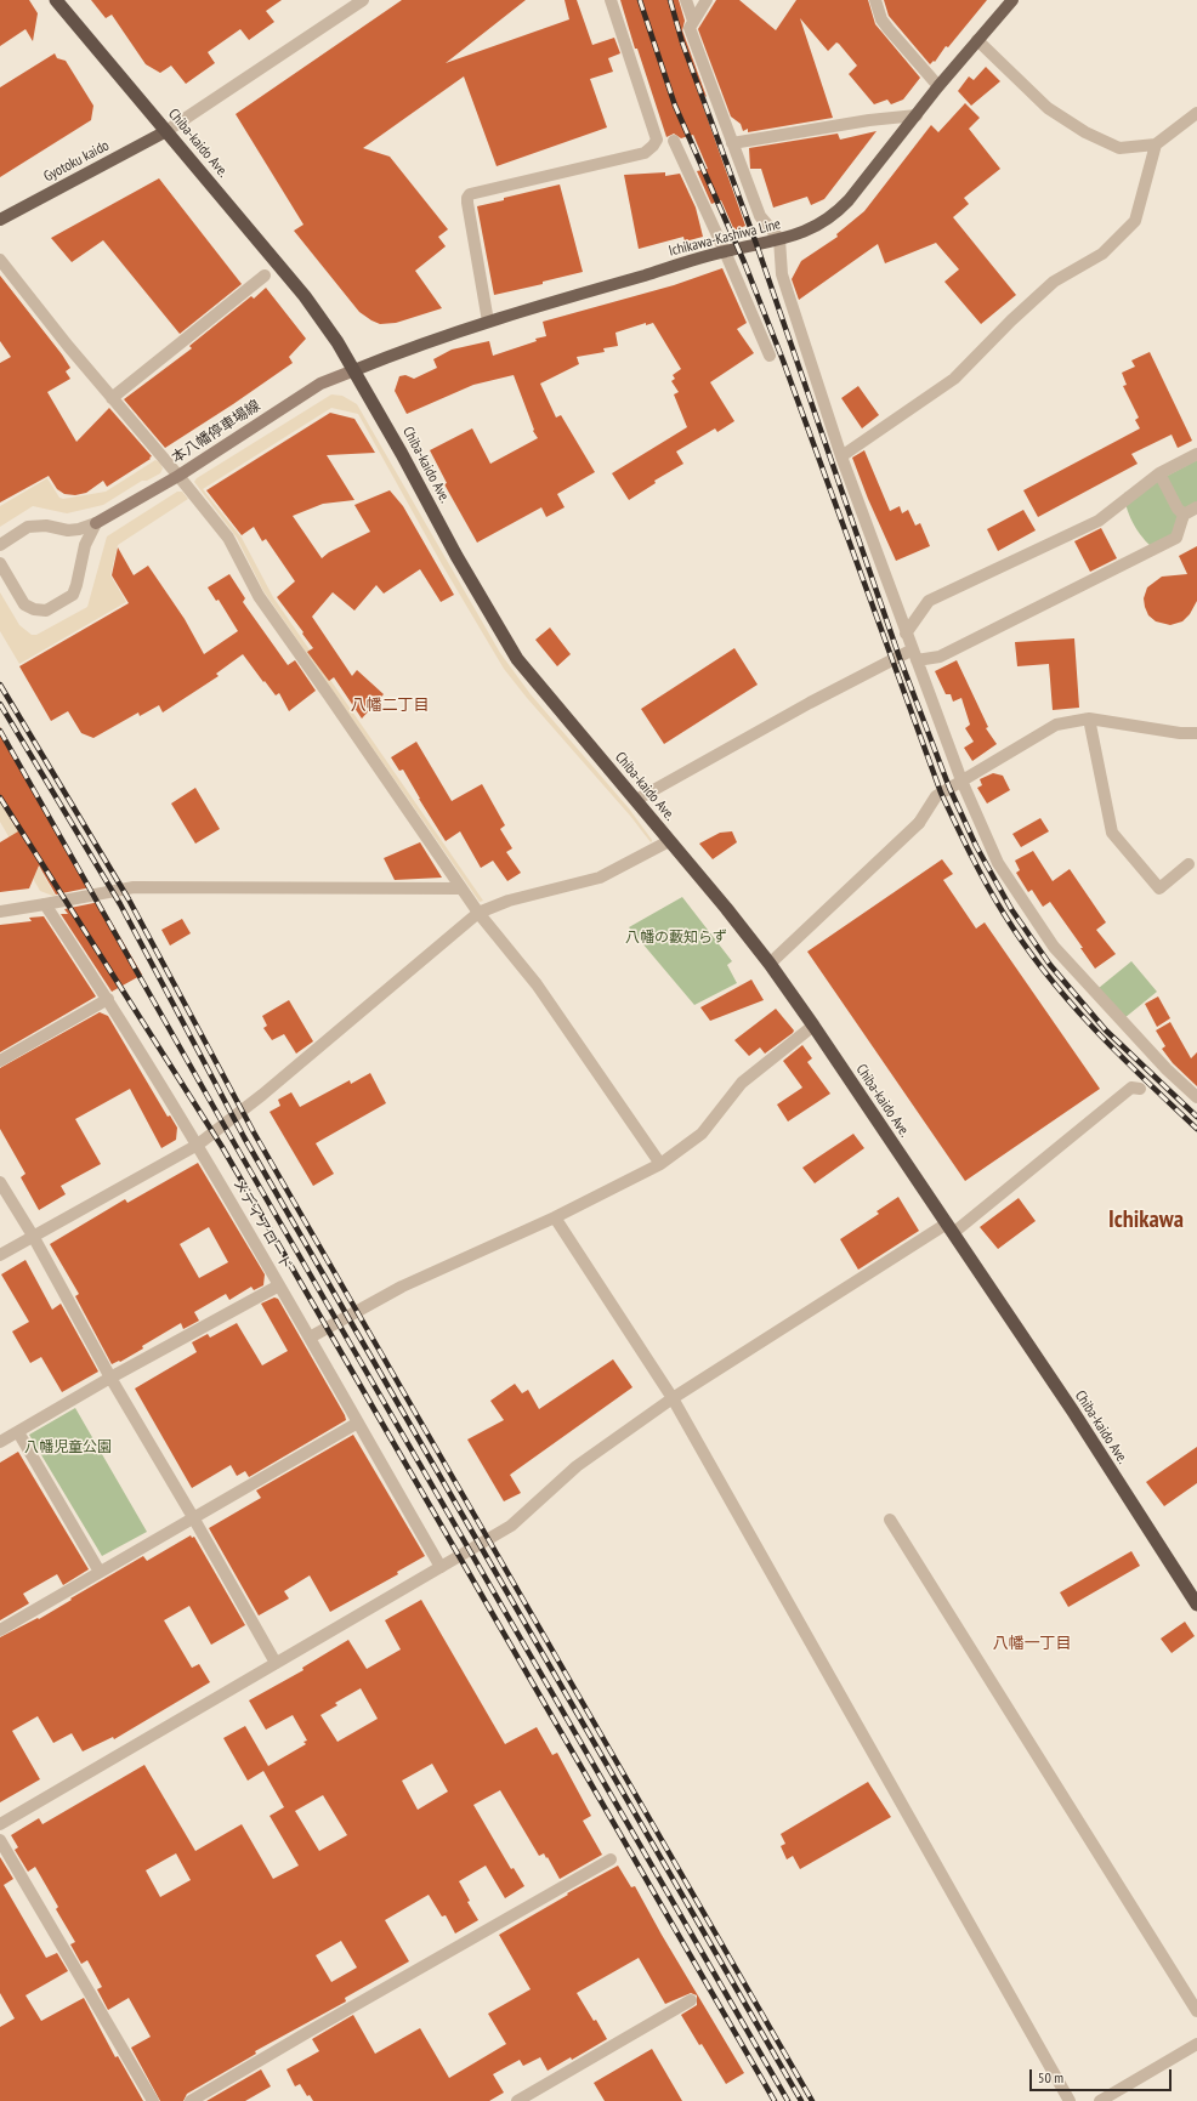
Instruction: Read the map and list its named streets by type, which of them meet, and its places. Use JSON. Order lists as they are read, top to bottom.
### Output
{
  "streets": {
    "highway": ["Chiba-kaido Ave."],
    "main road": ["Gyotoku kaido", "Ichikawa-Kashiwa Line", "本八幡停車場線"],
    "street": ["メディアロード"]
  },
  "crossings": [
    ["Chiba-kaido Ave.", "Gyotoku kaido"],
    ["Chiba-kaido Ave.", "Ichikawa-Kashiwa Line"],
    ["Chiba-kaido Ave.", "本八幡停車場線"],
    ["Ichikawa-Kashiwa Line", "本八幡停車場線"]
  ],
  "districts": ["八幡二丁目", "Ichikawa", "八幡一丁目"],
  "parks": ["八幡の藪知らず", "八幡児童公園"],
  "scale_bar": "50 m"
}
